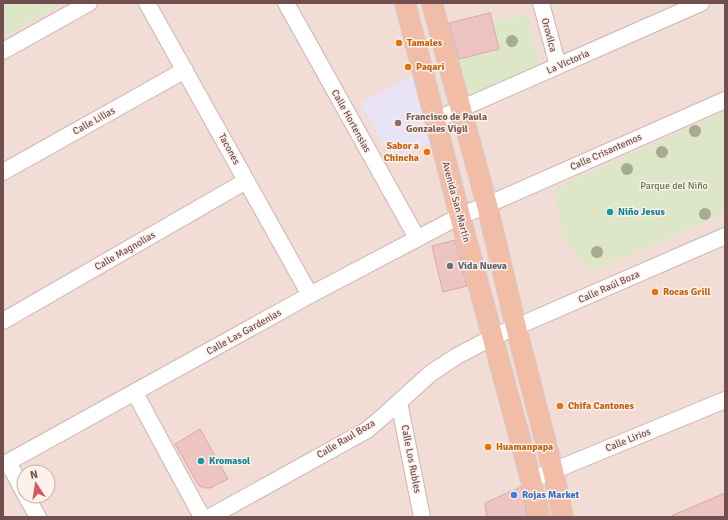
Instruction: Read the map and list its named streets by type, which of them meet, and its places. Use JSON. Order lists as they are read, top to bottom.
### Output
{
  "streets": {
    "main road": ["Avenida San Martín"],
    "street": [
      "Orovilca",
      "La Victoria",
      "Calle Lilias",
      "Calle Hortensias",
      "Tacones",
      "Calle Crisantemos",
      "Calle Magnolias",
      "Calle Raúl Boza",
      "Calle Las Gardenias",
      "Calle Raul Boza",
      "Calle Lirios",
      "Calle Los Rubles"
    ]
  },
  "crossings": [
    ["Orovilca", "La Victoria"],
    ["La Victoria", "Avenida San Martín"],
    ["Calle Lilias", "Tacones"],
    ["Calle Hortensias", "Calle Las Gardenias"],
    ["Tacones", "Calle Magnolias"],
    ["Tacones", "Calle Las Gardenias"],
    ["Calle Crisantemos", "Calle Las Gardenias"],
    ["Avenida San Martín", "Calle Raúl Boza"],
    ["Avenida San Martín", "Calle Las Gardenias"],
    ["Avenida San Martín", "Calle Raul Boza"],
    ["Avenida San Martín", "Calle Lirios"],
    ["Calle Raúl Boza", "Calle Raul Boza"],
    ["Calle Raul Boza", "Calle Los Rubles"]
  ],
  "parks": ["Parque del Niño"],
  "places": [
    "Tamales",
    "Paqari",
    "Francisco de Paula Gonzales Vigil",
    "Sabor a Chincha",
    "Niño Jesus",
    "Vida Nueva",
    "Rocas Grill",
    "Chifa Cantones",
    "Huamanpapa",
    "Kromasol",
    "Rojas Market"
  ],
  "north": "top"
}
